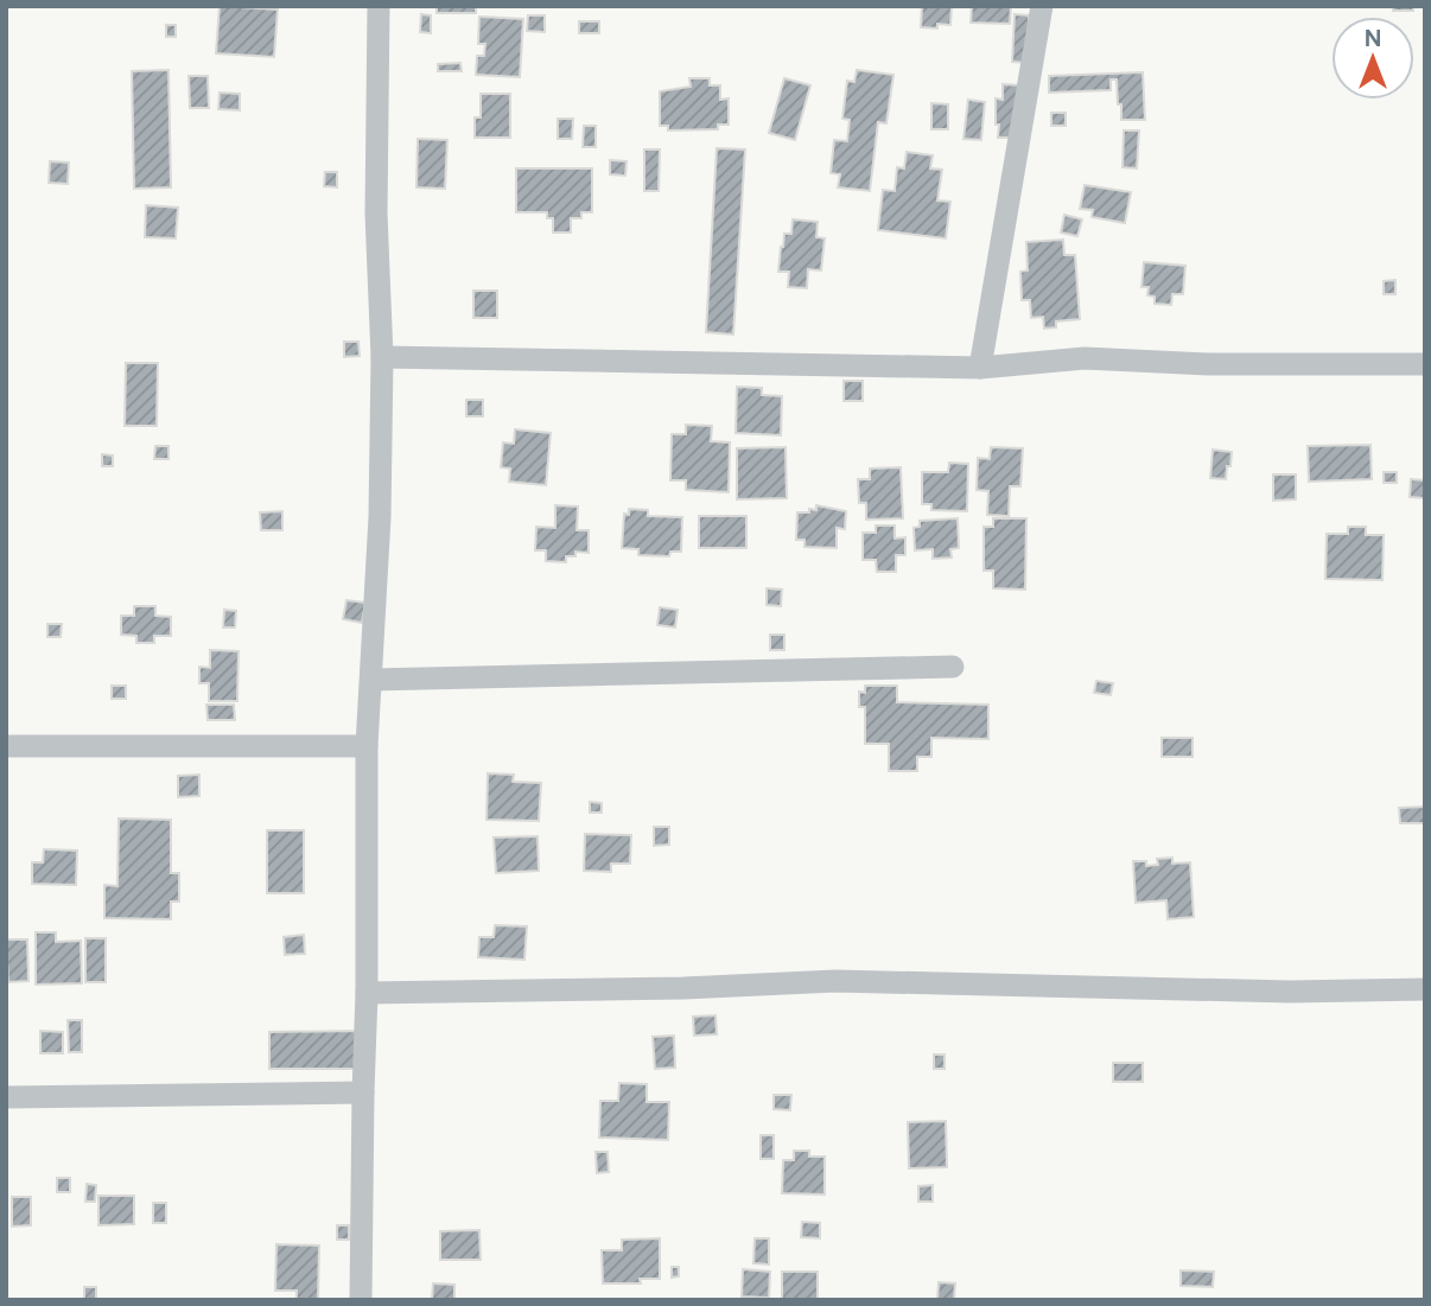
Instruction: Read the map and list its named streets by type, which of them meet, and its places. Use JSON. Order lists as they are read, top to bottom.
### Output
{
  "north": "top"
}
